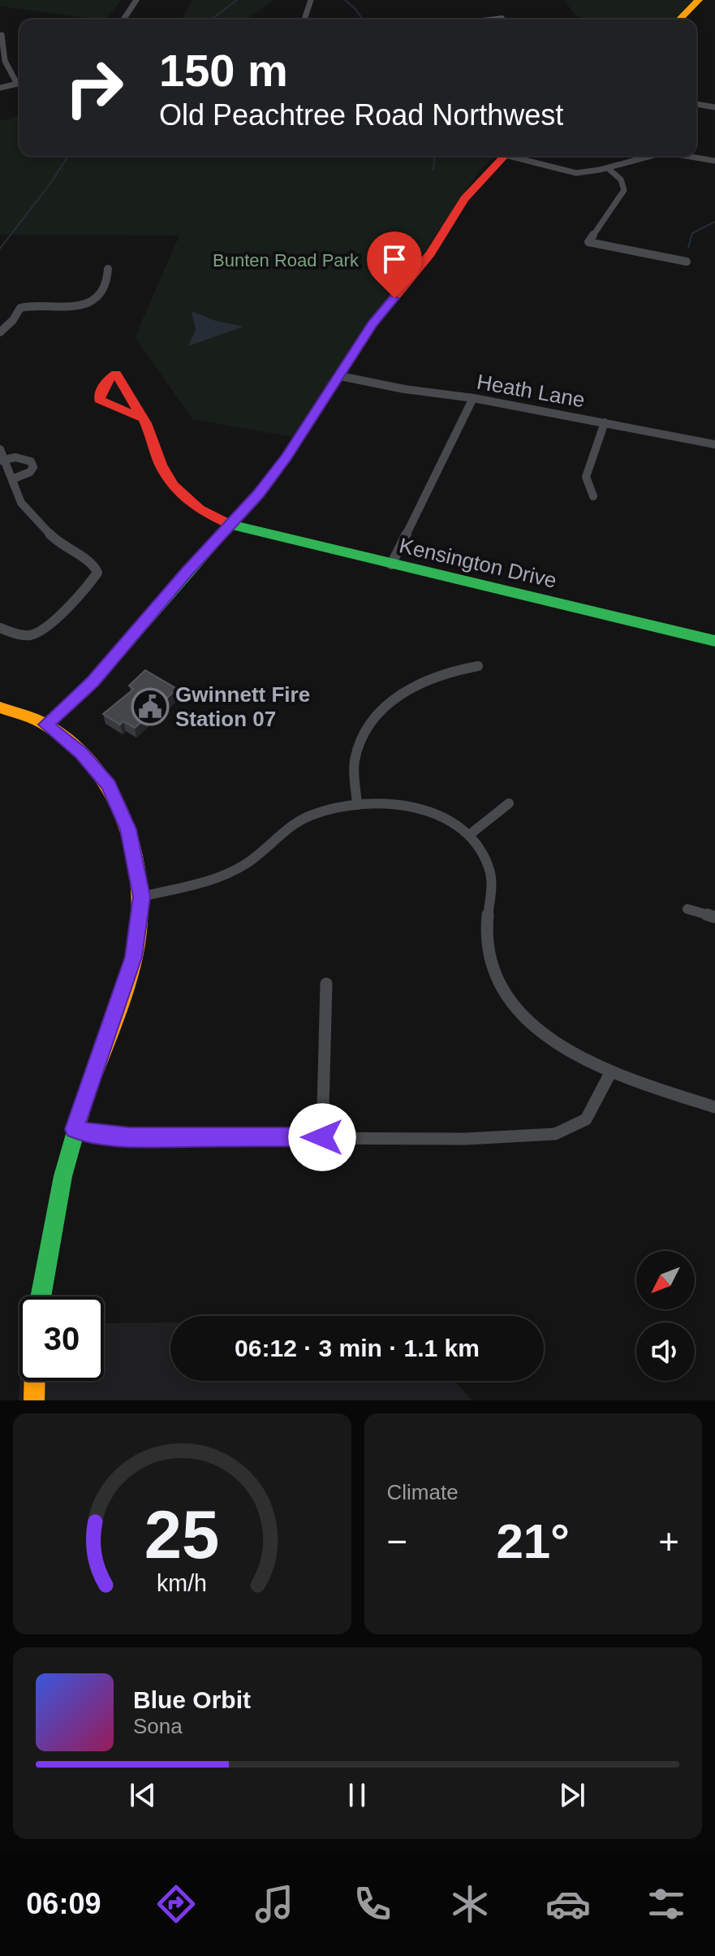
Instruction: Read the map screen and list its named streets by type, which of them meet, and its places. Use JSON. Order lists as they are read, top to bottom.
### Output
{
  "streets": {
    "street": ["Heath Lane", "Kensington Drive"]
  },
  "parks": ["Bunten Road Park"],
  "places": {
    "public building": ["Gwinnett Fire Station 07"]
  },
  "north": "bottom left",
  "page": {
    "turn": ["150 m", "Old Peachtree Road Northwest"],
    "limit": "30",
    "trip": "06:12 · 3 min · 1.1 km",
    "tile": "Climate",
    "heat": ["−", "21°", "+"],
    "song": ["Blue Orbit", "Sona"],
    "tabs": "06:09",
    "gauge": ["25", "km/h"]
  }
}
